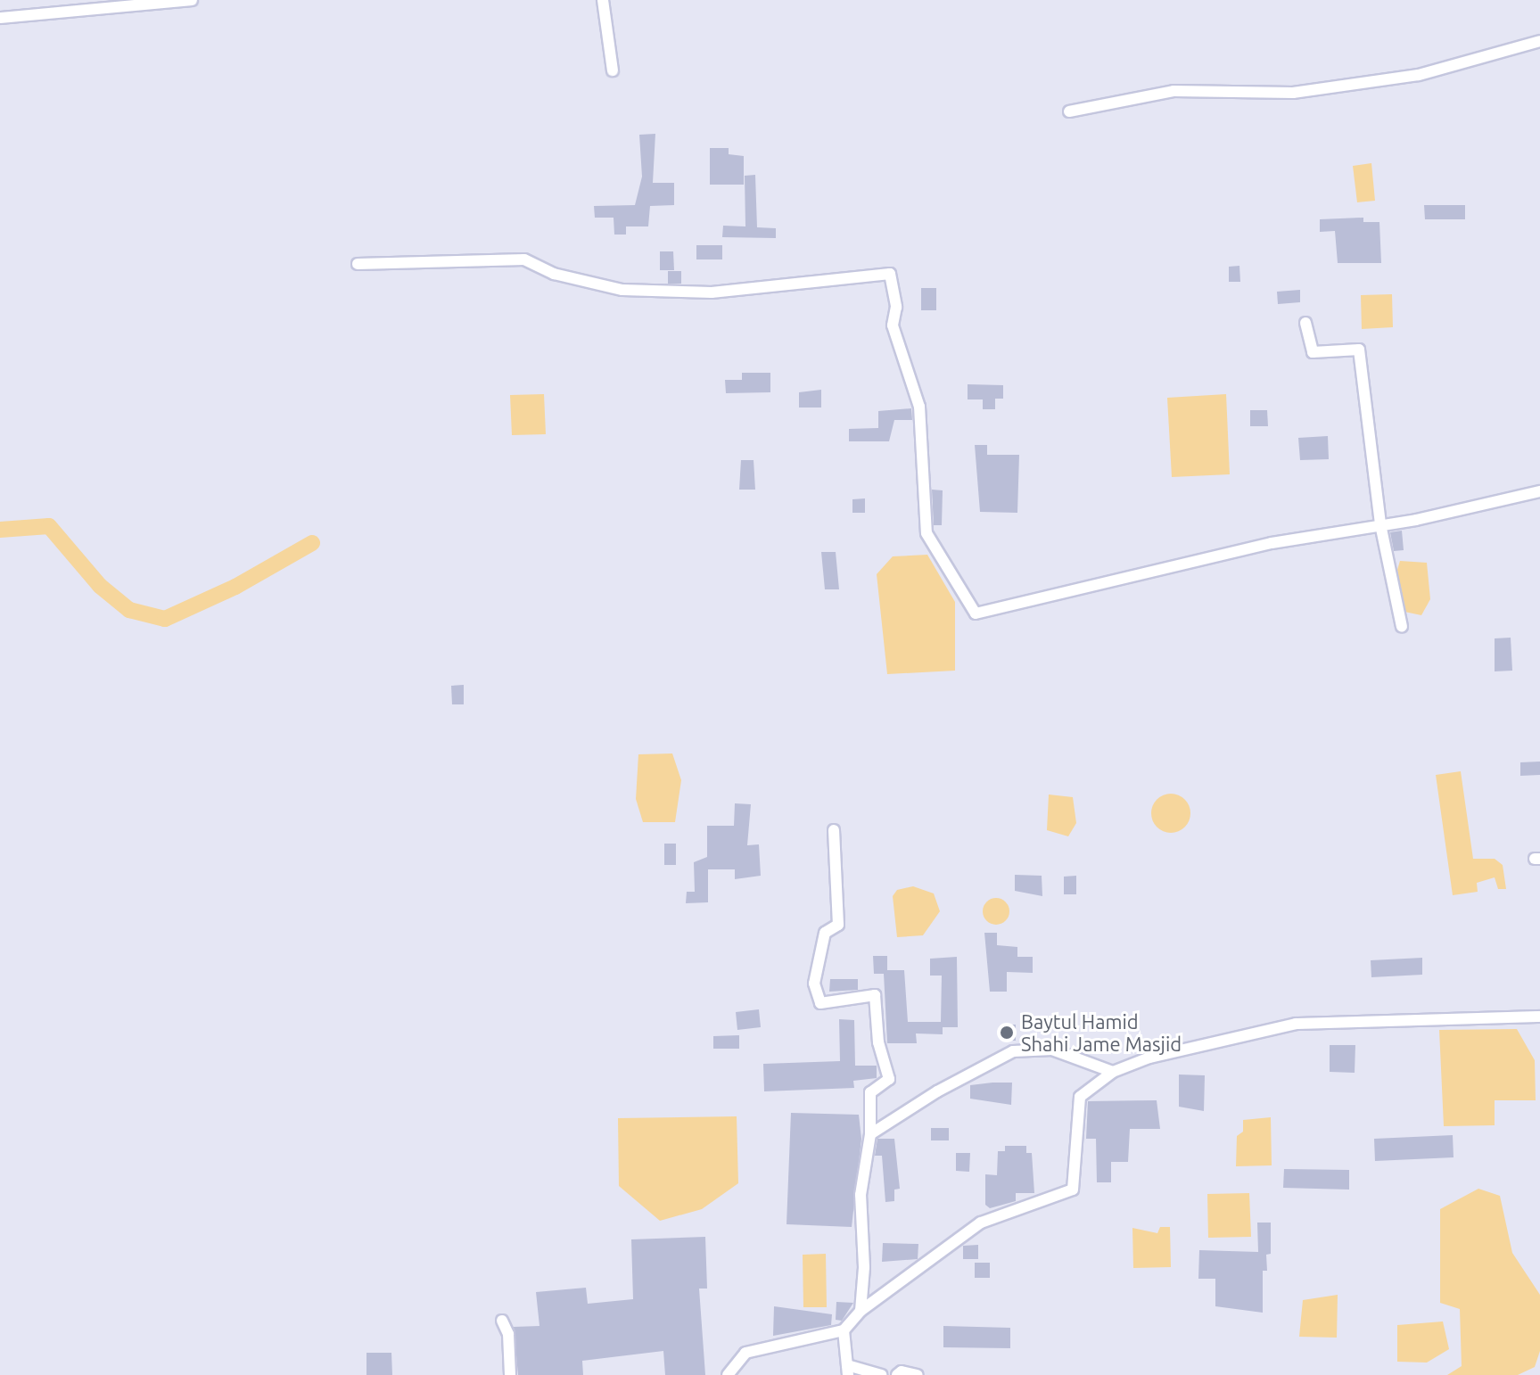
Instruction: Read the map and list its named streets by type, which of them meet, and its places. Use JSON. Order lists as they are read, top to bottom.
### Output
{
  "places": ["Baytul Hamid Shahi Jame Masjid"]
}
